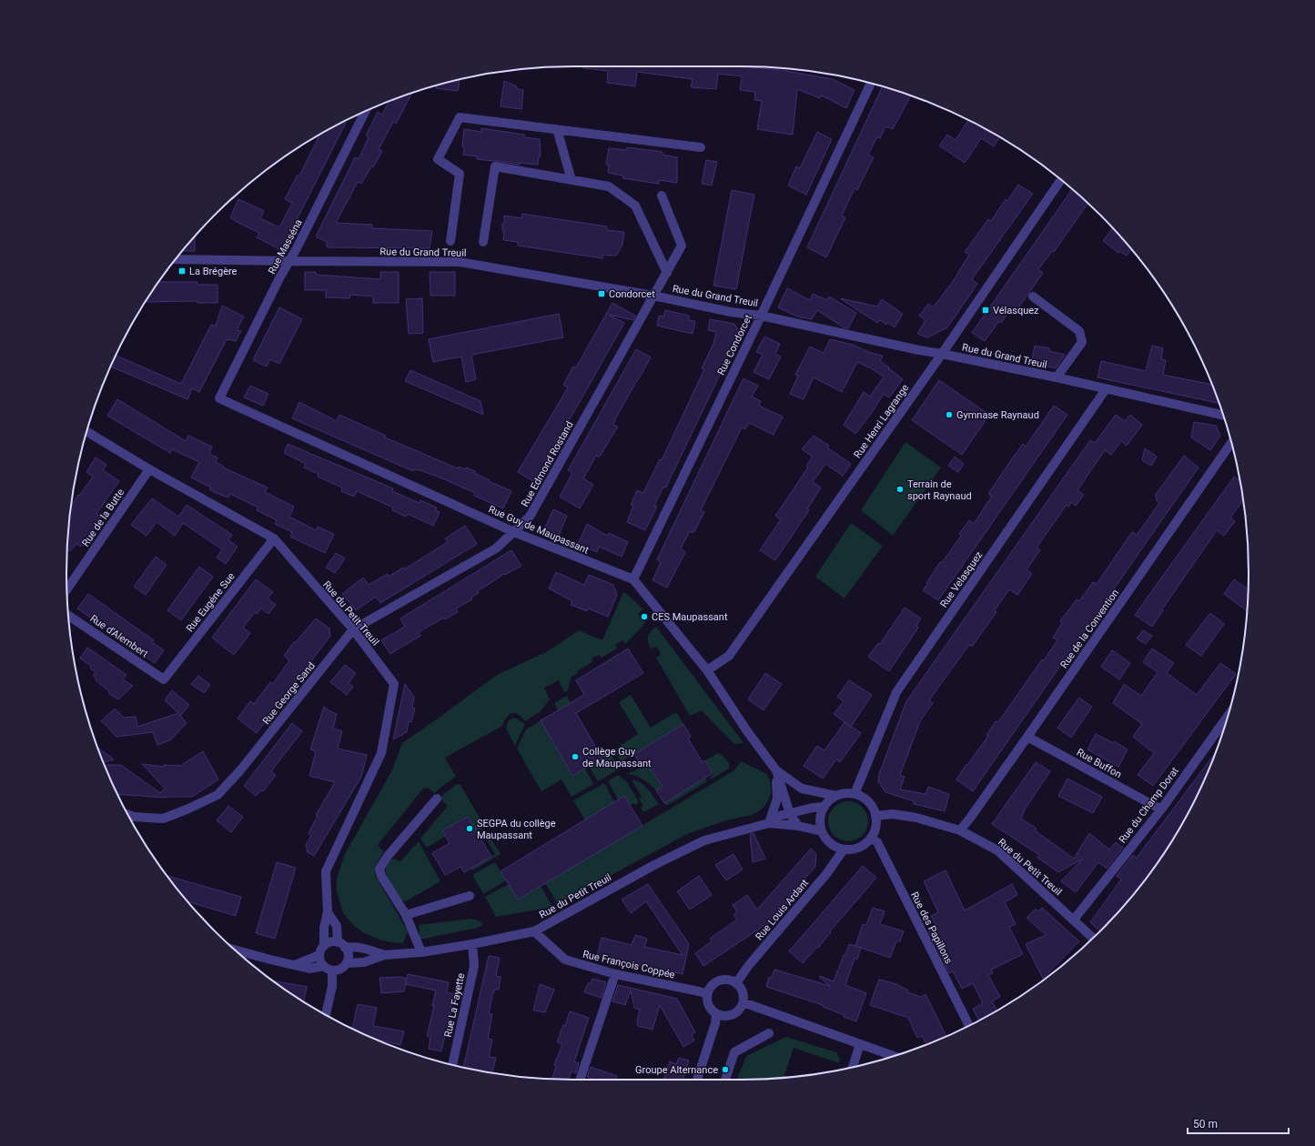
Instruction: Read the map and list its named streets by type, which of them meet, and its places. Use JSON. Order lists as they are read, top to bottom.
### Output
{
  "streets": {
    "street": [
      "Rue Masséna",
      "Rue du Grand Treuil",
      "Rue Condorcet",
      "Rue Henri Lagrange",
      "Rue Edmond Rostand",
      "Rue de la Butte",
      "Rue Guy de Maupassant",
      "Rue Velasquez",
      "Rue Eugéne Sue",
      "Rue du Petit Treuil",
      "Rue de la Convention",
      "Rue d'Alembert",
      "Rue George Sand",
      "Rue Buffon",
      "Rue du Champ Dorat",
      "Rue Louis Ardant",
      "Rue des Papillons",
      "Rue François Coppée",
      "Rue La Fayette"
    ]
  },
  "crossings": [
    ["Rue Masséna", "Rue du Grand Treuil"],
    ["Rue Masséna", "Rue Guy de Maupassant"],
    ["Rue du Grand Treuil", "Rue Condorcet"],
    ["Rue du Grand Treuil", "Rue Henri Lagrange"],
    ["Rue du Grand Treuil", "Rue Edmond Rostand"],
    ["Rue du Grand Treuil", "Rue Velasquez"],
    ["Rue Condorcet", "Rue Guy de Maupassant"],
    ["Rue Henri Lagrange", "Rue Guy de Maupassant"],
    ["Rue Edmond Rostand", "Rue Guy de Maupassant"],
    ["Rue Edmond Rostand", "Rue du Petit Treuil"],
    ["Rue Edmond Rostand", "Rue George Sand"],
    ["Rue de la Butte", "Rue du Petit Treuil"],
    ["Rue Guy de Maupassant", "Rue Velasquez"],
    ["Rue Guy de Maupassant", "Rue du Petit Treuil"],
    ["Rue Guy de Maupassant", "Rue Louis Ardant"],
    ["Rue Guy de Maupassant", "Rue des Papillons"],
    ["Rue Velasquez", "Rue du Petit Treuil"],
    ["Rue Velasquez", "Rue Louis Ardant"],
    ["Rue Velasquez", "Rue des Papillons"],
    ["Rue Eugéne Sue", "Rue du Petit Treuil"],
    ["Rue Eugéne Sue", "Rue d'Alembert"],
    ["Rue du Petit Treuil", "Rue de la Convention"],
    ["Rue du Petit Treuil", "Rue George Sand"],
    ["Rue du Petit Treuil", "Rue du Champ Dorat"],
    ["Rue du Petit Treuil", "Rue Louis Ardant"],
    ["Rue du Petit Treuil", "Rue des Papillons"],
    ["Rue du Petit Treuil", "Rue François Coppée"],
    ["Rue du Petit Treuil", "Rue La Fayette"],
    ["Rue de la Convention", "Rue Buffon"],
    ["Rue Buffon", "Rue du Champ Dorat"],
    ["Rue Louis Ardant", "Rue des Papillons"],
    ["Rue Louis Ardant", "Rue François Coppée"]
  ],
  "places": {
    "transit": ["La Brégère", "Condorcet", "Vélasquez"],
    "other": [
      "Gymnase Raynaud",
      "Terrain de sport Raynaud",
      "CES Maupassant",
      "Collège Guy de Maupassant",
      "SEGPA du collège Maupassant",
      "Groupe Alternance"
    ]
  },
  "scale_bar": "50 m"
}
